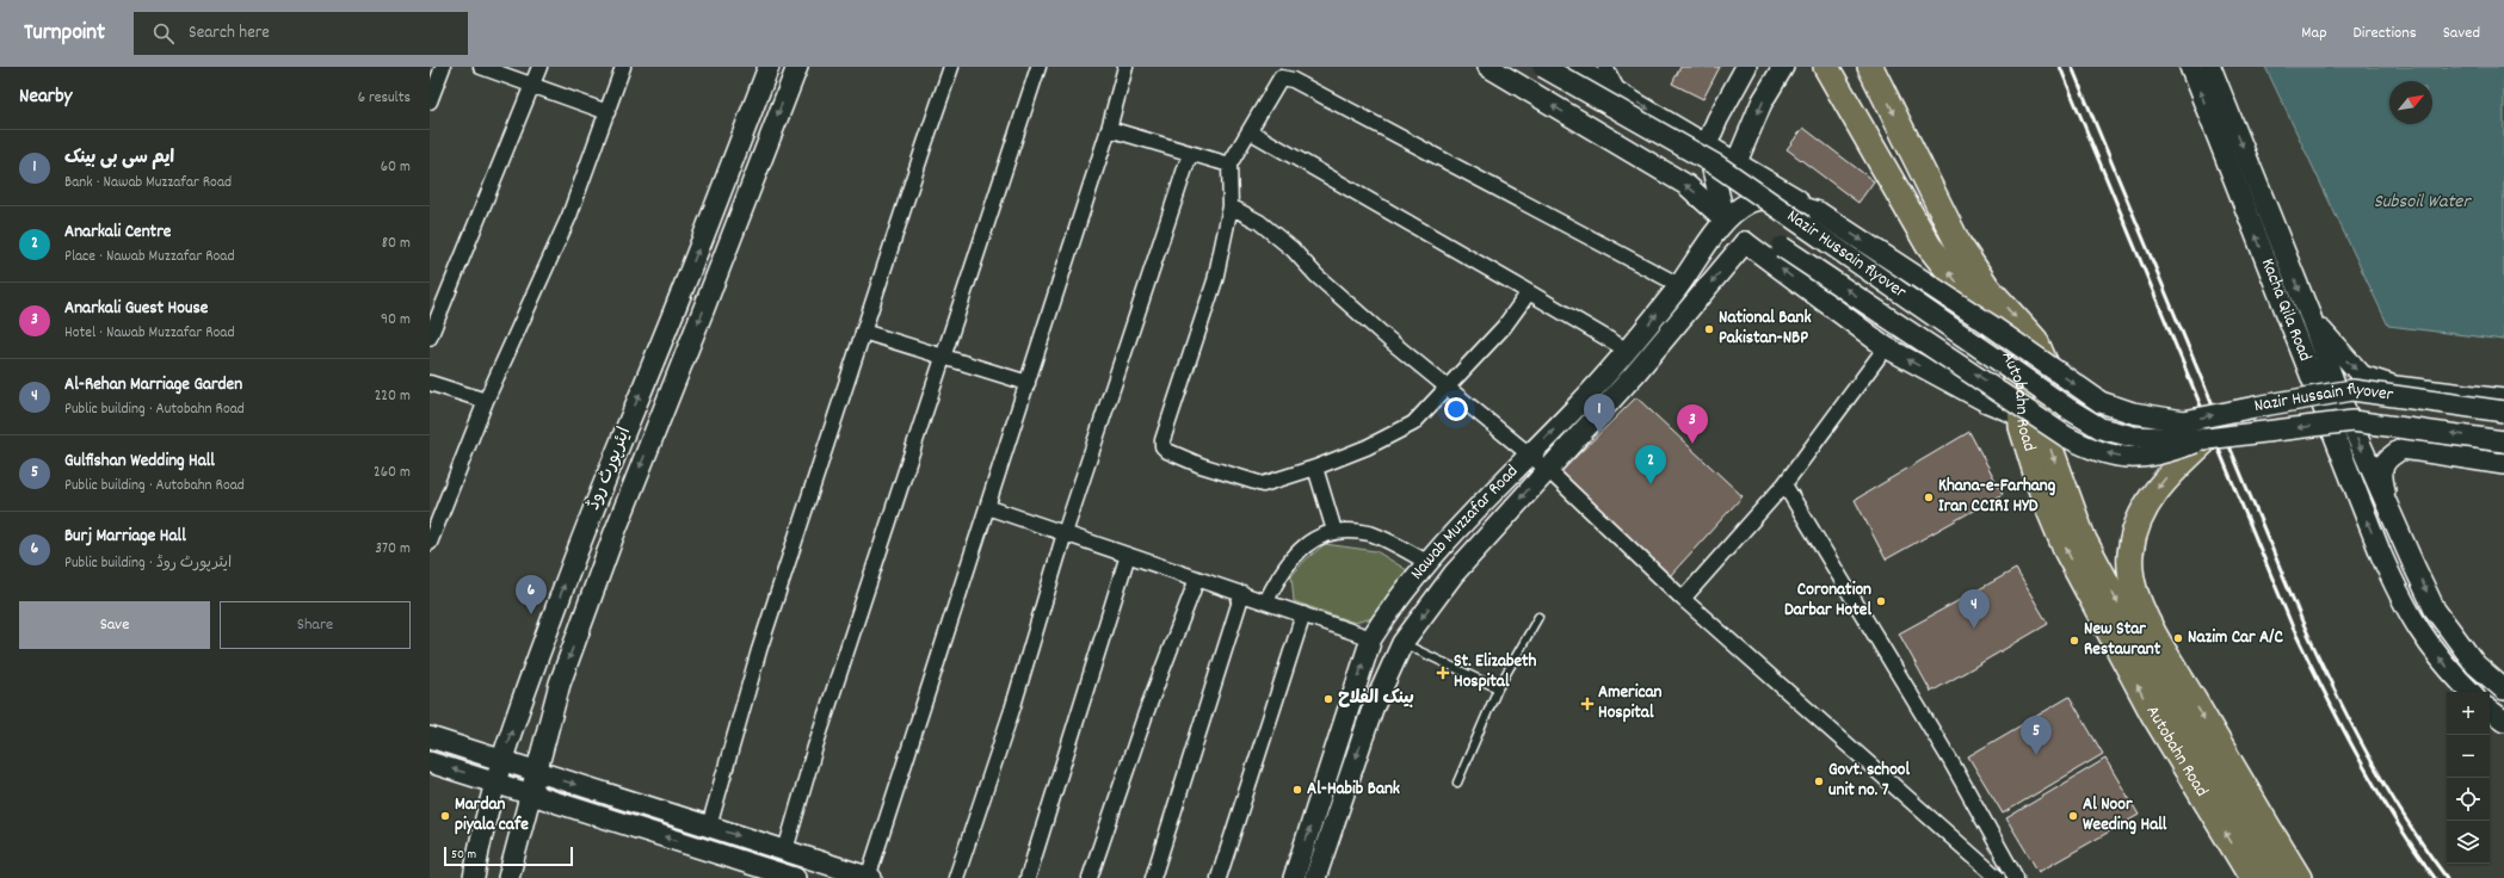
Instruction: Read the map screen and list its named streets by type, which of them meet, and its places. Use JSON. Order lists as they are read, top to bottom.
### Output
{
  "streets": {
    "highway": ["Autobahn Road"],
    "street": [
      "Nazir Hussain flyover",
      "Kacha Qila Road",
      "ایئرپورٹ روڈ",
      "Nawab Muzzafar Road"
    ]
  },
  "water": ["Subsoil Water"],
  "places": {
    "other": [
      "National Bank Pakistan-NBP",
      "Khana-e-Farhang Iran CCIRI HYD",
      "Coronation Darbar Hotel",
      "Nazim Car A/C",
      "New Star Restaurant",
      "بینک الفلاح",
      "Govt. school unit no. 7",
      "Al-Habib Bank",
      "Mardan piyala cafe",
      "Al Noor Weeding Hall"
    ],
    "health": ["St. Elizabeth Hospital", "American Hospital"]
  },
  "scale_bar": "50 m",
  "north": "top right",
  "page": {
    "header": "Turnpoint",
    "search": "Search here",
    "nav": ["Map", "Directions", "Saved"],
    "heading": ["Nearby", "6 results"],
    "list": [
      {
        "mark": "1",
        "name": "ایم سی بی بینک",
        "note": "Bank · Nawab Muzzafar Road",
        "value": "60 m"
      },
      {
        "mark": "2",
        "name": "Anarkali Centre",
        "note": "Place · Nawab Muzzafar Road",
        "value": "80 m"
      },
      {
        "mark": "3",
        "name": "Anarkali Guest House",
        "note": "Hotel · Nawab Muzzafar Road",
        "value": "90 m"
      },
      {
        "mark": "4",
        "name": "Al-Rehan Marriage Garden",
        "note": "Public building · Autobahn Road",
        "value": "220 m"
      },
      {
        "mark": "5",
        "name": "Gulfishan Wedding Hall",
        "note": "Public building · Autobahn Road",
        "value": "260 m"
      },
      {
        "mark": "6",
        "name": "Burj Marriage Hall",
        "note": "Public building · ایئرپورٹ روڈ",
        "value": "370 m"
      }
    ],
    "pins": [
      "1",
      "3",
      "2",
      "6",
      "4",
      "5"
    ],
    "buttons": ["Save", "Share"],
    "map_buttons": ["+", "−"],
    "scale": "50 m"
  }
}
